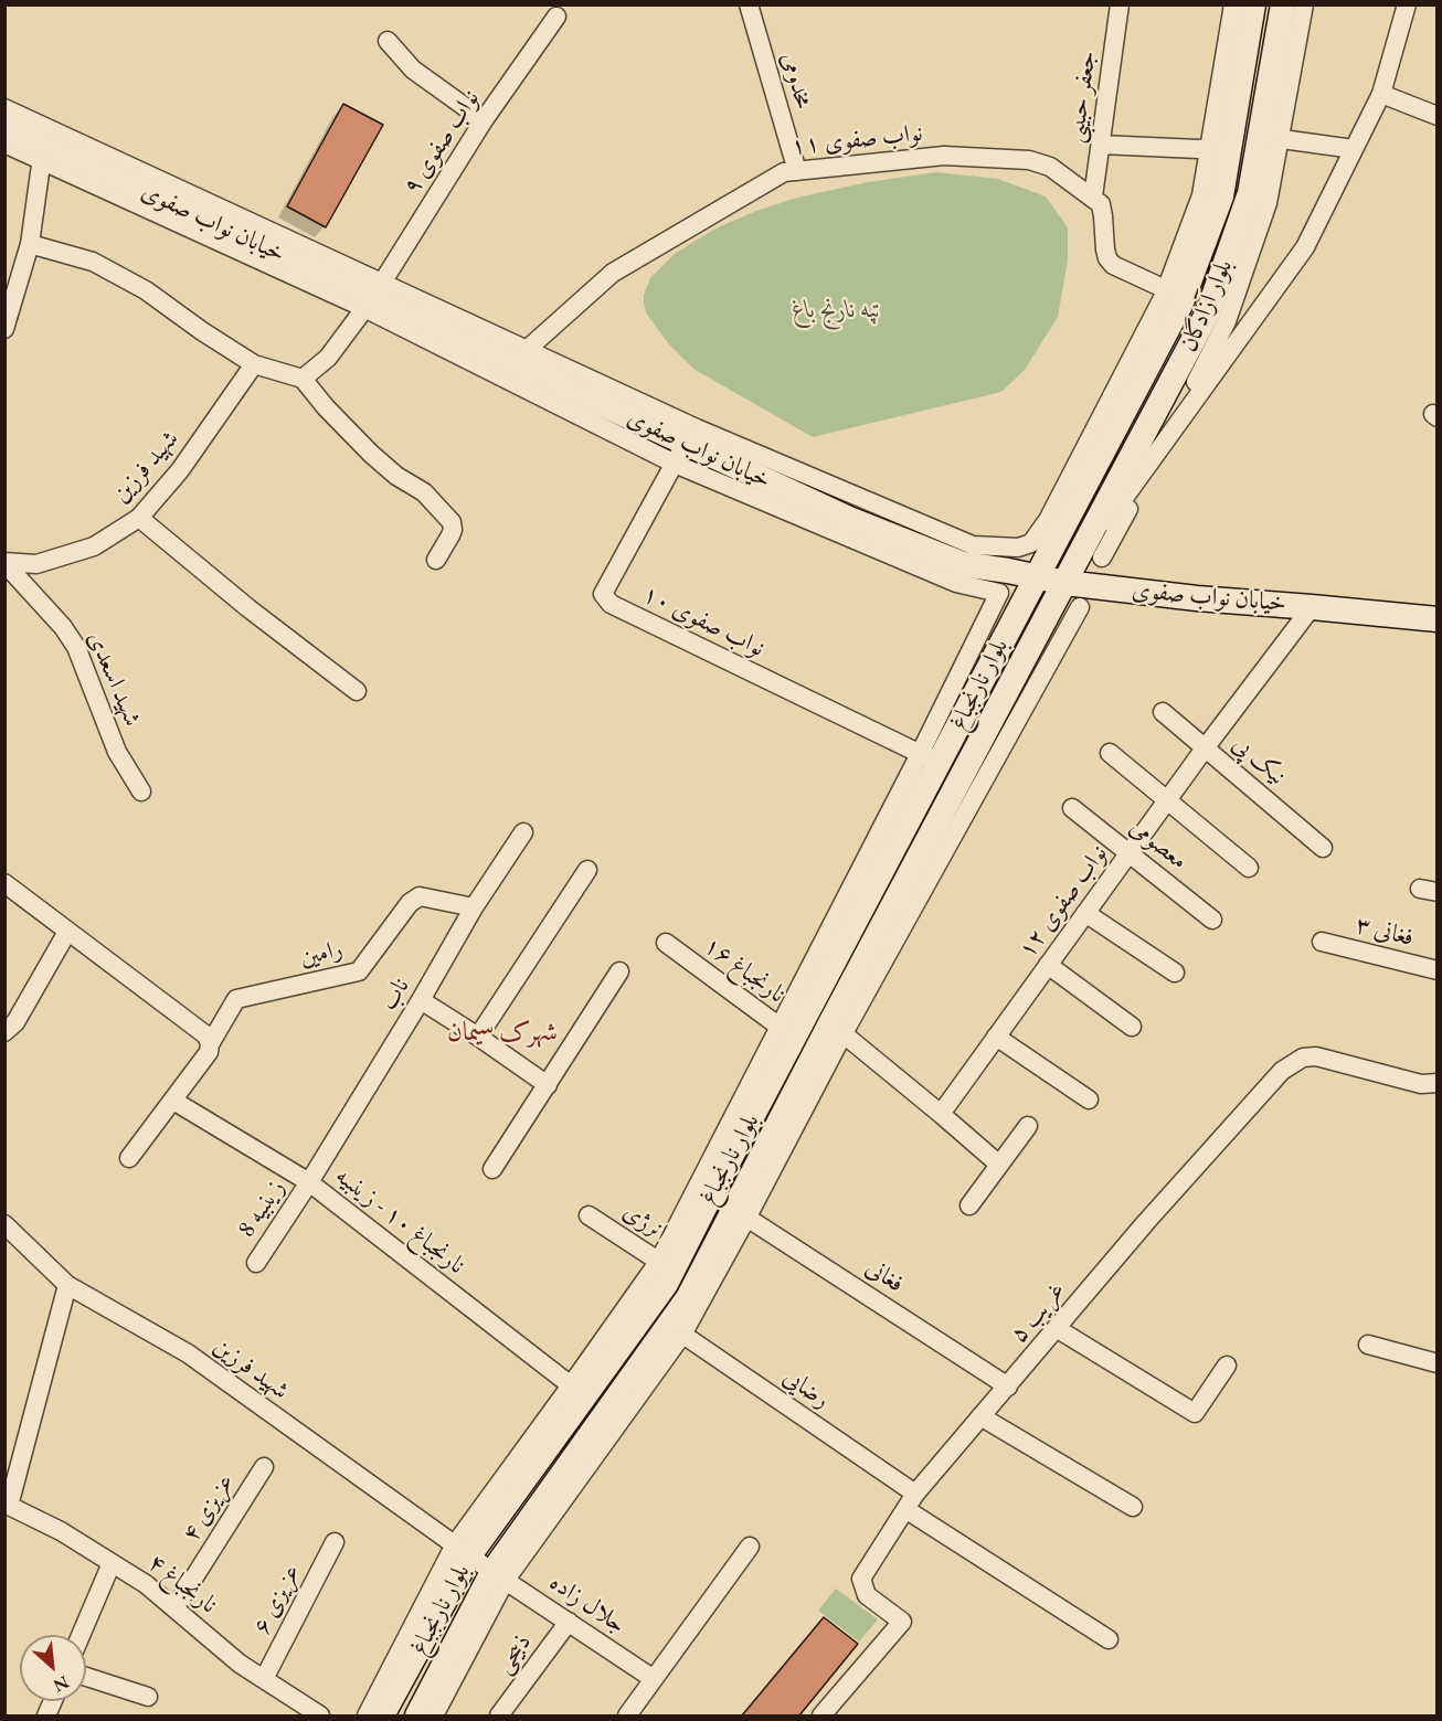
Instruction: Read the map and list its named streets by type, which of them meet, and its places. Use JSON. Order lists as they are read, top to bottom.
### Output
{
  "streets": {
    "main road": ["خیابان نواب صفوی", "بلوار آزادگان", "بلوار نارنجباغ"],
    "street": [
      "مخدومی",
      "جعفر حبیبی",
      "نواب صفوی ۱۱",
      "نواب صفوی ۹",
      "شهید فرزین",
      "نواب صفوی ۱۰",
      "شهید اسعدی",
      "نیک پی",
      "معصومی",
      "نواب صفوی ۱۲",
      "فغانی ۳",
      "رامین",
      "نارنجباغ ۱۶",
      "ناب",
      "زینبیه 8",
      "نارنجباغ ۱۰ - زینبیه",
      "انرژی",
      "فغانی",
      "غریب ۵",
      "رضایی",
      "عزیزی ۴",
      "نارنجباغ ۴",
      "عزیزی ۶",
      "جلال زاده",
      "ذبیحی"
    ]
  },
  "crossings": [
    ["مخدومی", "نواب صفوی ۱۱"],
    ["جعفر حبیبی", "نواب صفوی ۱۱"],
    ["نواب صفوی ۱۱", "خیابان نواب صفوی"],
    ["نواب صفوی ۹", "خیابان نواب صفوی"],
    ["خیابان نواب صفوی", "بلوار آزادگان"],
    ["خیابان نواب صفوی", "نواب صفوی ۱۰"],
    ["خیابان نواب صفوی", "بلوار نارنجباغ"],
    ["خیابان نواب صفوی", "نواب صفوی ۱۲"],
    ["بلوار آزادگان", "بلوار نارنجباغ"],
    ["شهید فرزین", "شهید اسعدی"],
    ["شهید فرزین", "بلوار نارنجباغ"],
    ["شهید فرزین", "جلال زاده"],
    ["نواب صفوی ۱۰", "بلوار نارنجباغ"],
    ["بلوار نارنجباغ", "نارنجباغ ۱۶"],
    ["بلوار نارنجباغ", "نارنجباغ ۱۰ - زینبیه"],
    ["بلوار نارنجباغ", "انرژی"],
    ["بلوار نارنجباغ", "فغانی"],
    ["بلوار نارنجباغ", "رضایی"],
    ["بلوار نارنجباغ", "جلال زاده"],
    ["نیک پی", "نواب صفوی ۱۲"],
    ["معصومی", "نواب صفوی ۱۲"],
    ["رامین", "ناب"],
    ["ناب", "زینبیه 8"],
    ["ناب", "نارنجباغ ۱۰ - زینبیه"],
    ["زینبیه 8", "نارنجباغ ۱۰ - زینبیه"],
    ["فغانی", "غریب ۵"],
    ["غریب ۵", "رضایی"],
    ["عزیزی ۴", "نارنجباغ ۴"],
    ["نارنجباغ ۴", "عزیزی ۶"],
    ["جلال زاده", "ذبیحی"]
  ],
  "districts": ["شهرک سیمان"],
  "parks": ["تپه نارنج باغ"],
  "north": "bottom right"
}
